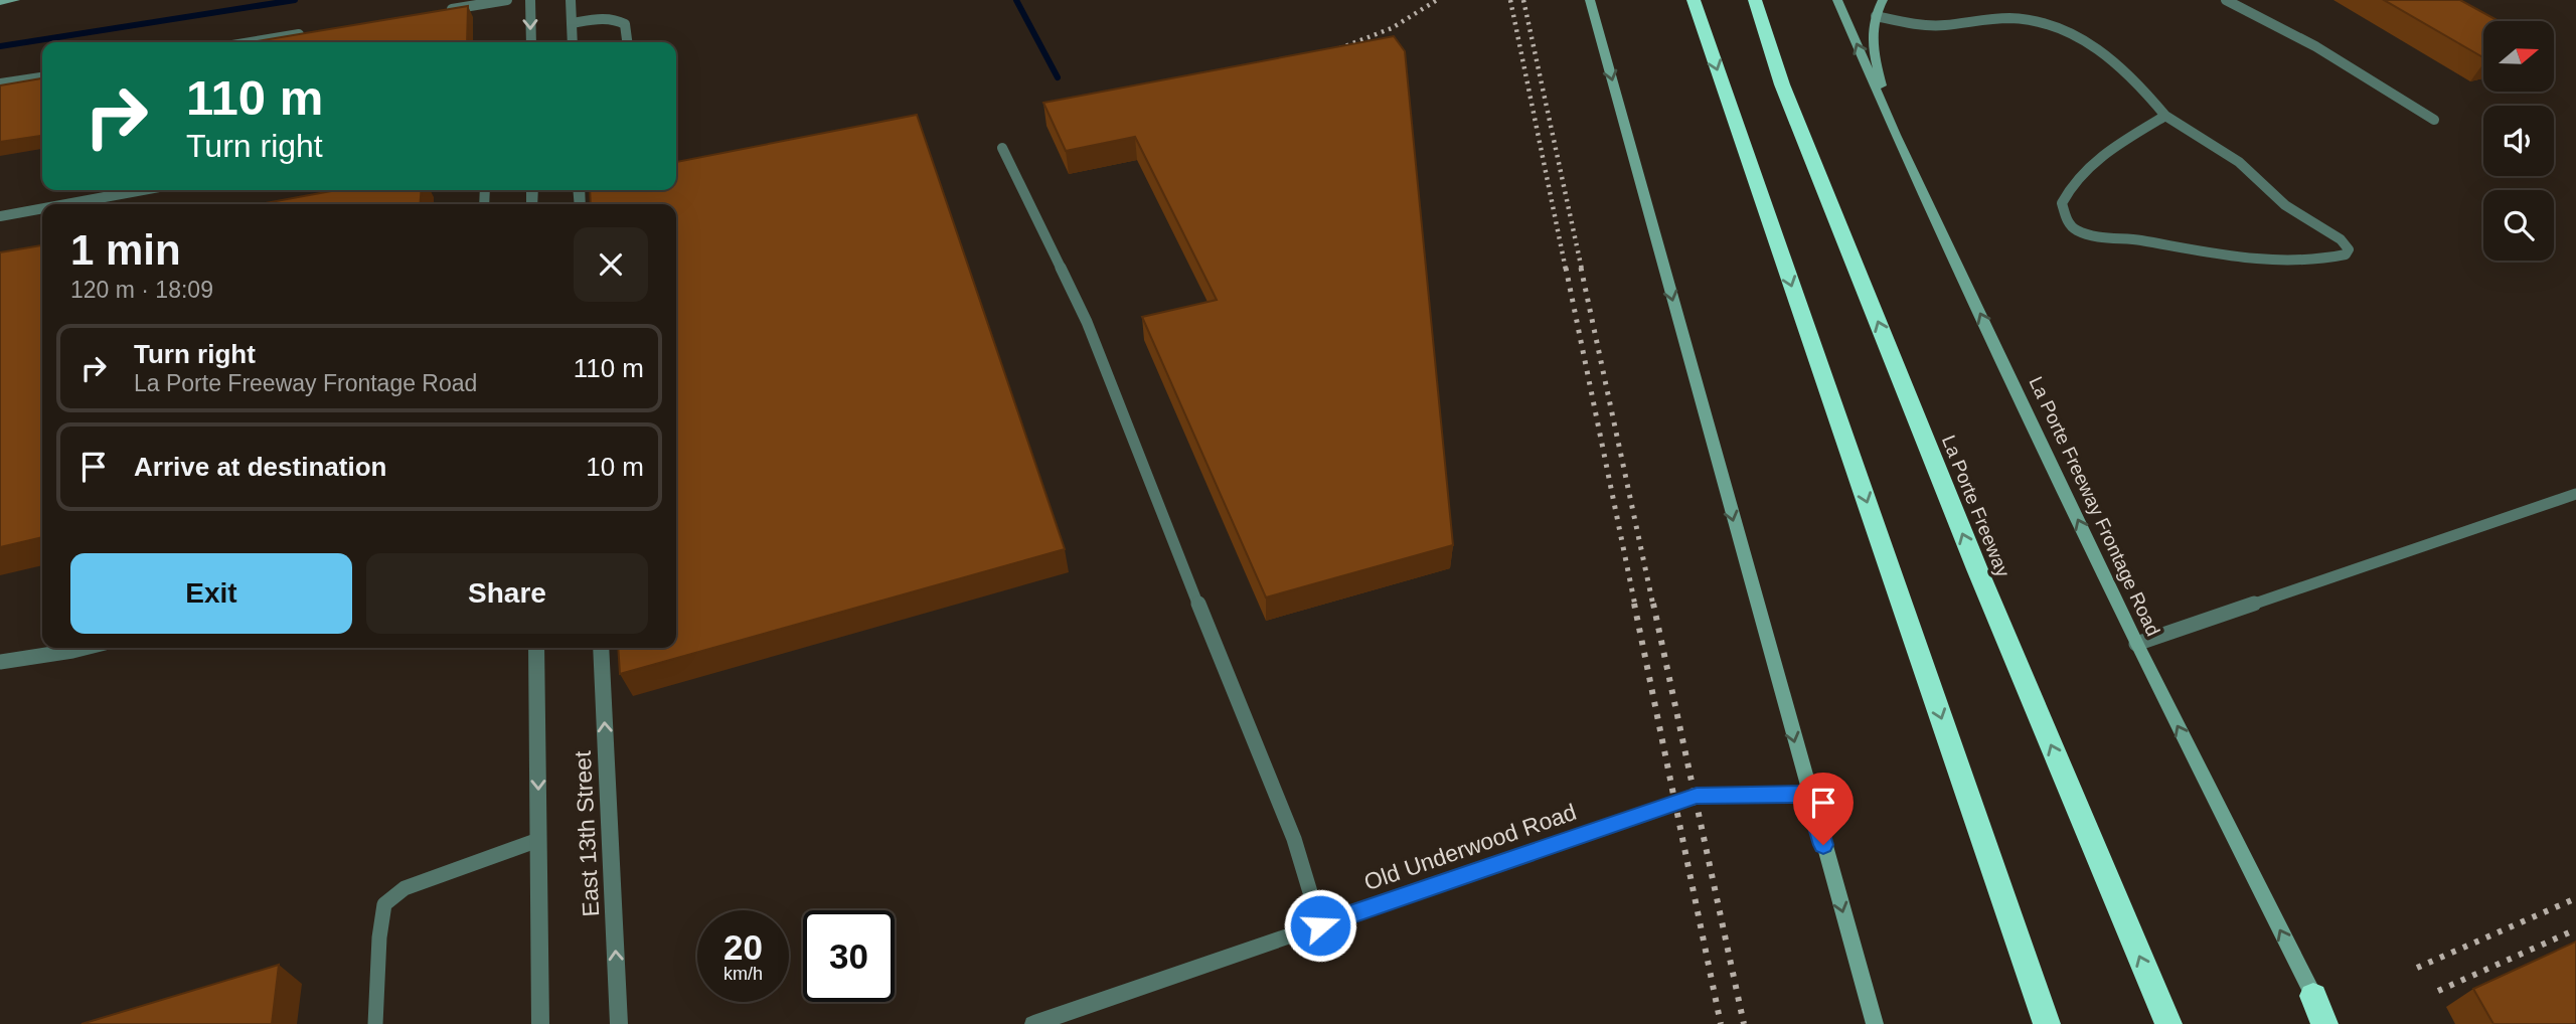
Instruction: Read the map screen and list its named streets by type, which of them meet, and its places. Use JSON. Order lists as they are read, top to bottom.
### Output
{
  "streets": {
    "highway": ["La Porte Freeway"],
    "main road": ["La Porte Freeway Frontage Road"],
    "street": ["East 13th Street", "Old Underwood Road"]
  },
  "one_way": ["La Porte Freeway Frontage Road"],
  "north": "right",
  "page": {
    "turn": ["110 m", "Turn right"],
    "heading": ["1 min", "120 m · 18:09"],
    "list": [
      {
        "name": "Turn right",
        "note": "La Porte Freeway Frontage Road",
        "value": "110 m"
      },
      {
        "name": "Arrive at destination",
        "value": "10 m"
      }
    ],
    "buttons": ["Exit", "Share"],
    "speed": "20 km/h",
    "limit": "30"
  }
}
